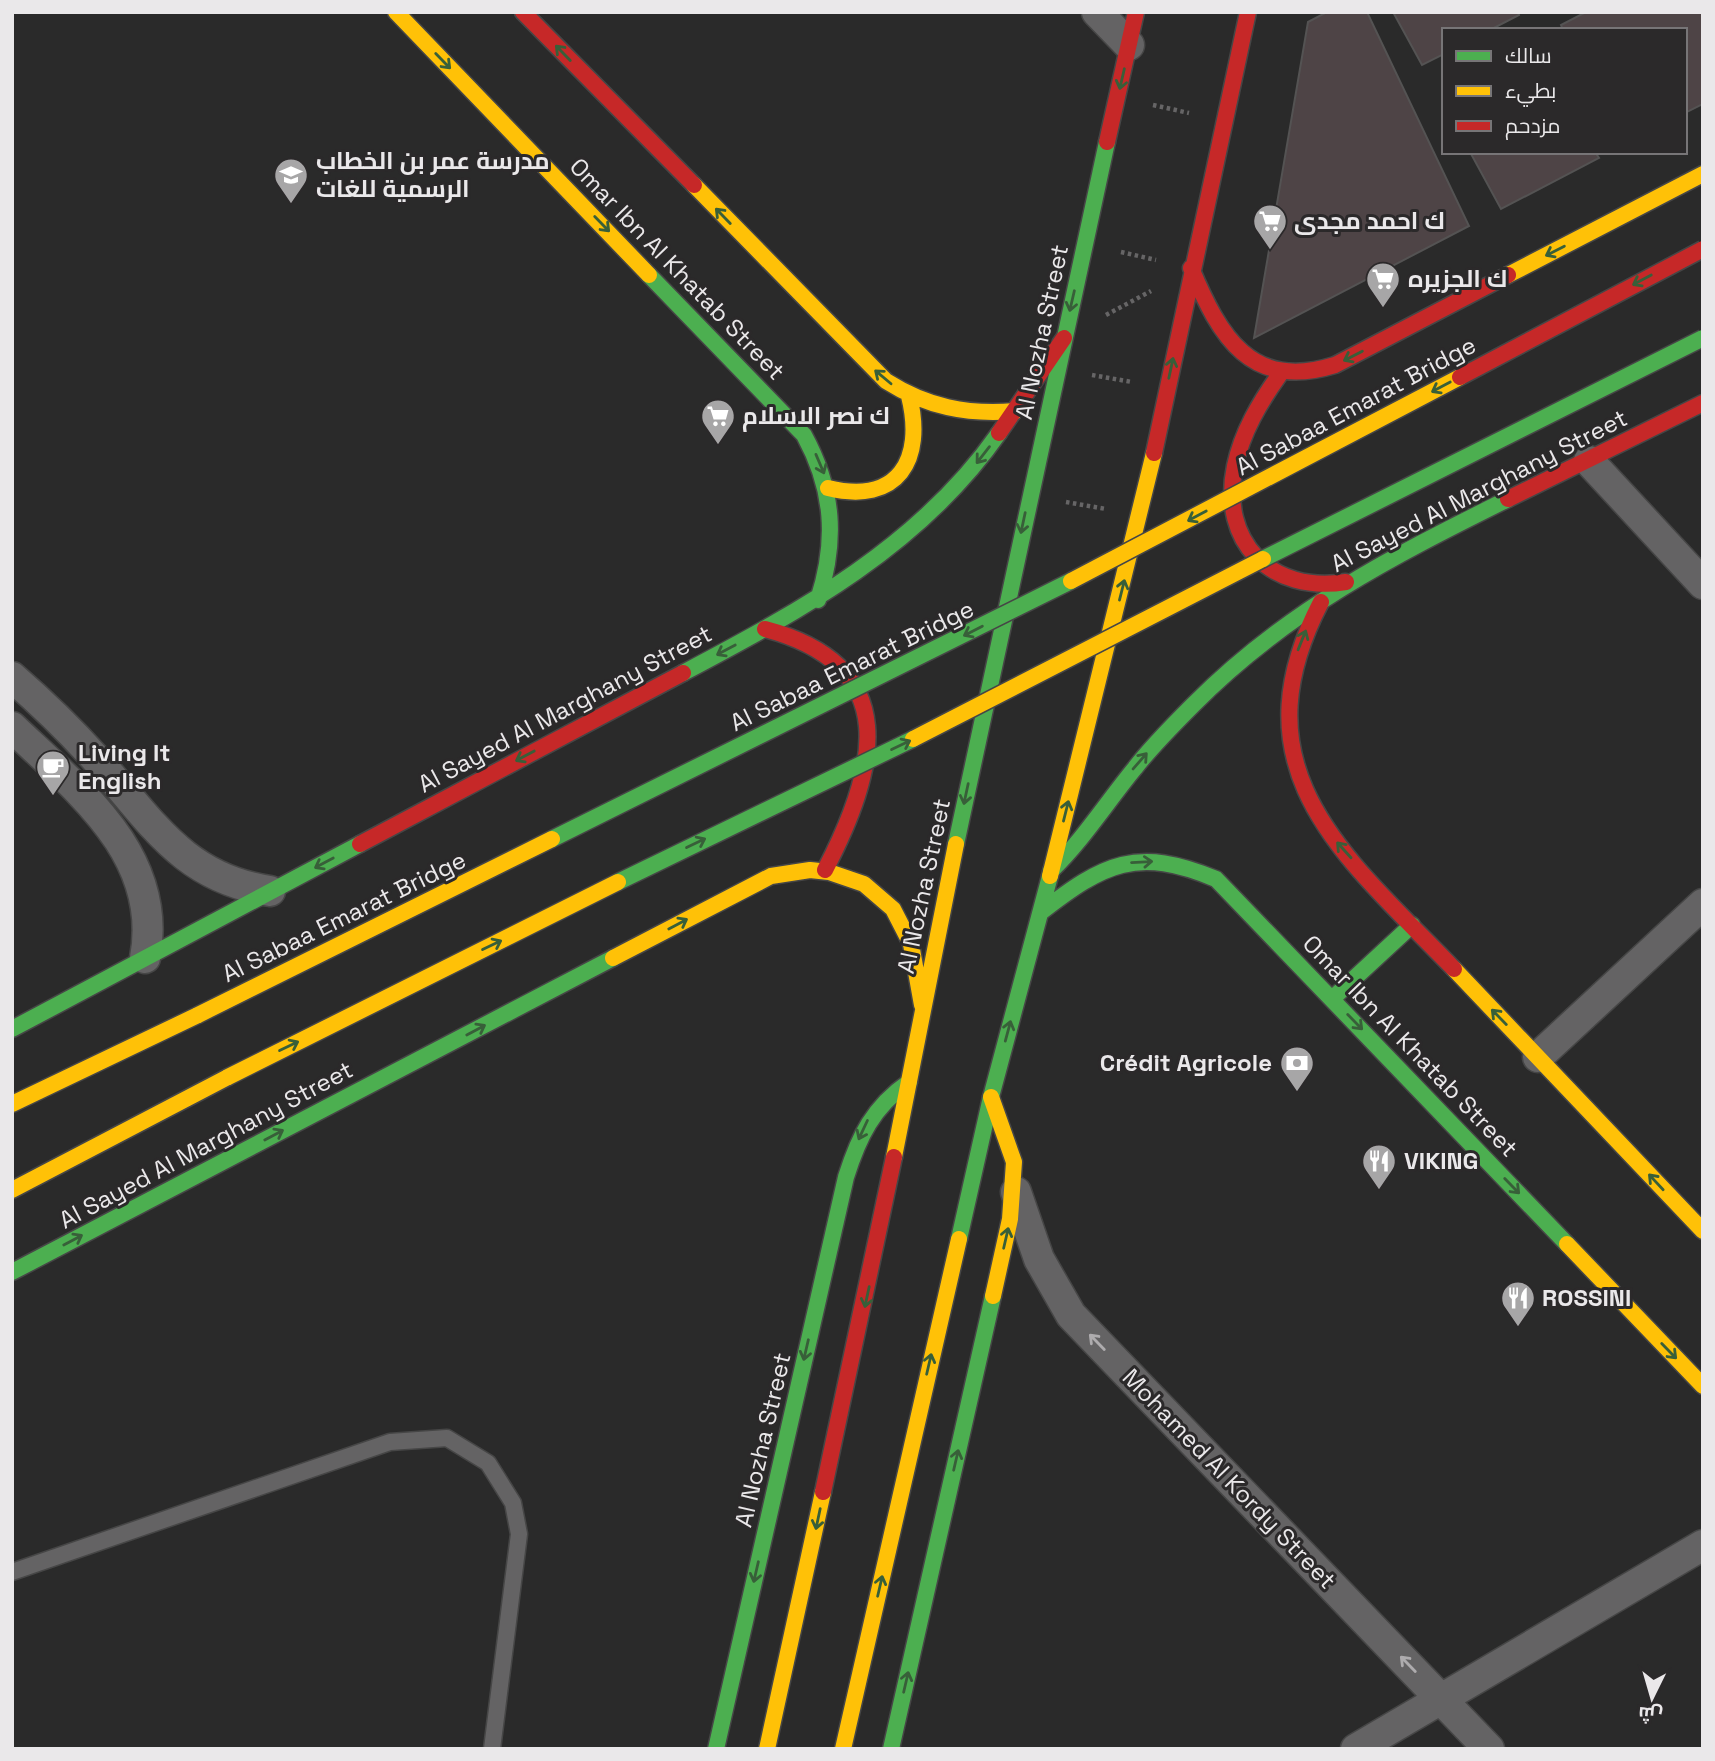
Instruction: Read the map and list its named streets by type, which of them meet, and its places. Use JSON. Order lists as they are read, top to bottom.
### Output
{
  "streets": {
    "main road": [
      "Omar Ibn Al Khatab Street",
      "Al Nozha Street",
      "Al Sabaa Emarat Bridge",
      "Al Sayed Al Marghany Street"
    ],
    "street": ["Mohamed Al Kordy Street"]
  },
  "crossings": [
    ["Omar Ibn Al Khatab Street", "Al Sayed Al Marghany Street"],
    ["Al Nozha Street", "Al Sayed Al Marghany Street"]
  ],
  "one_way": ["Mohamed Al Kordy Street"],
  "places": {
    "school or university": ["مدرسة عمر بن الخطاب الرسمية للغات"],
    "supermarket": ["ك احمد مجدى", "ك الجزيره", "ك نصر الاسلام"],
    "cafe": ["Living It English"],
    "bank": ["Crédit Agricole"],
    "restaurant": ["VIKING", "ROSSINI"]
  },
  "legend": ["سالك", "بطيء", "مزدحم"],
  "north": "bottom"
}
